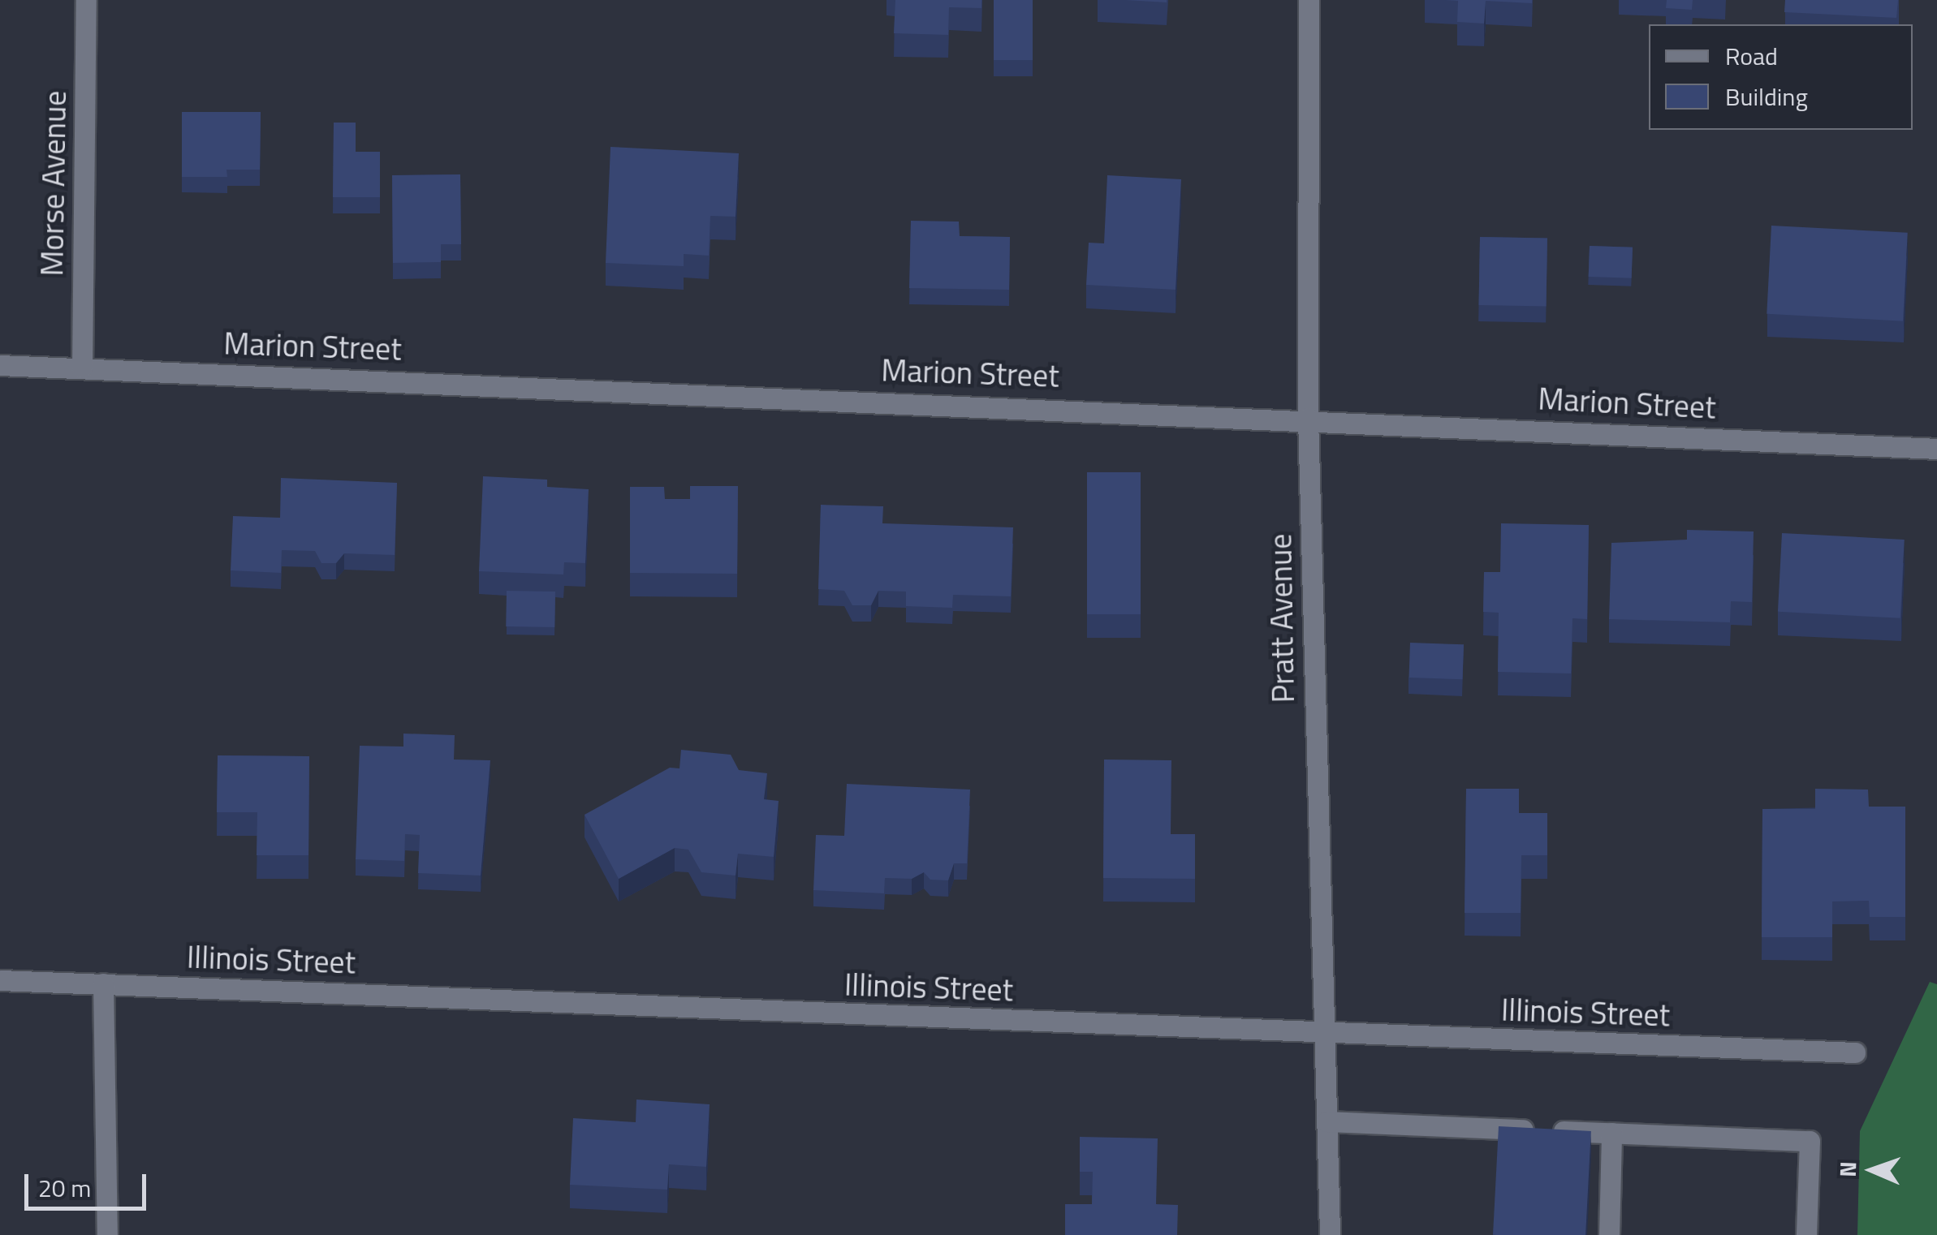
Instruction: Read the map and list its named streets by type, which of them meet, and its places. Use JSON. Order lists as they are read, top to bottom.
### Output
{
  "streets": {
    "street": [
      "Morse Avenue",
      "Marion Street",
      "Pratt Avenue",
      "Illinois Street"
    ]
  },
  "crossings": [
    ["Morse Avenue", "Marion Street"],
    ["Marion Street", "Pratt Avenue"],
    ["Pratt Avenue", "Illinois Street"]
  ],
  "legend": ["Road", "Building"],
  "scale_bar": "20 m",
  "north": "left"
}
